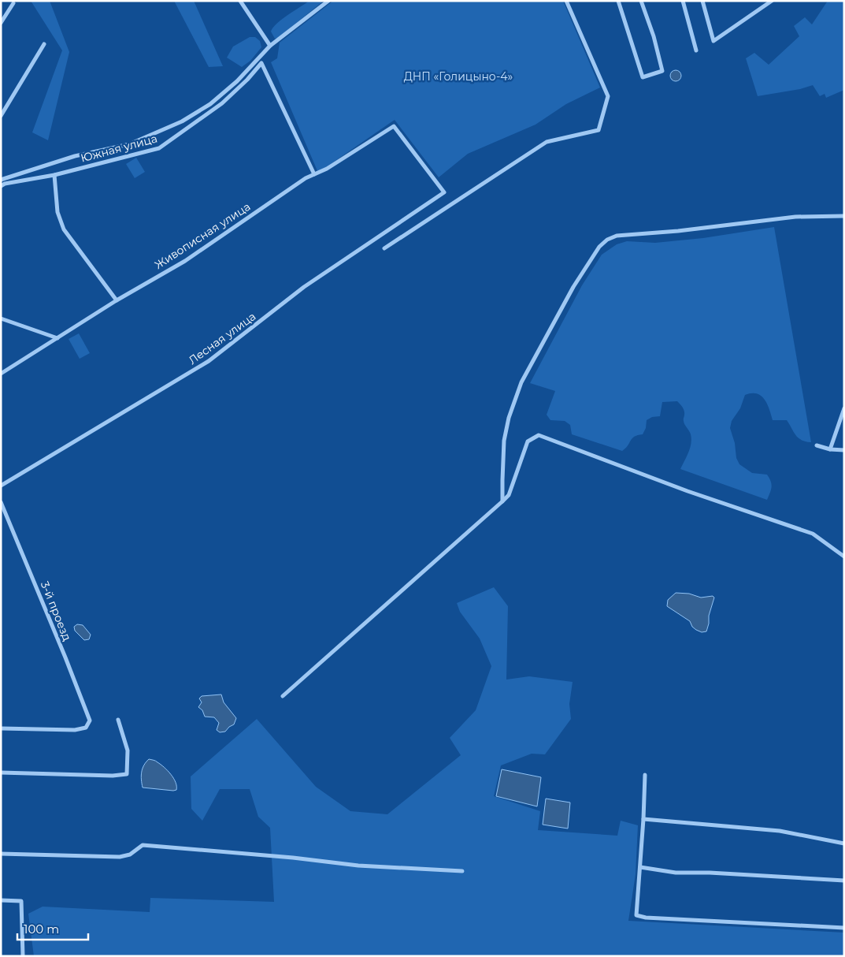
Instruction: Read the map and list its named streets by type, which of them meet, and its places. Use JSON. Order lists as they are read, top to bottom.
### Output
{
  "streets": {
    "street": [
      "Южная улица",
      "Живописная улица",
      "Лесная улица",
      "3-й проезд"
    ]
  },
  "crossings": [
    ["Южная улица", "Живописная улица"],
    ["Живописная улица", "Лесная улица"]
  ],
  "parks": ["ДНП «Голицыно-4»"],
  "scale_bar": "100 m"
}
